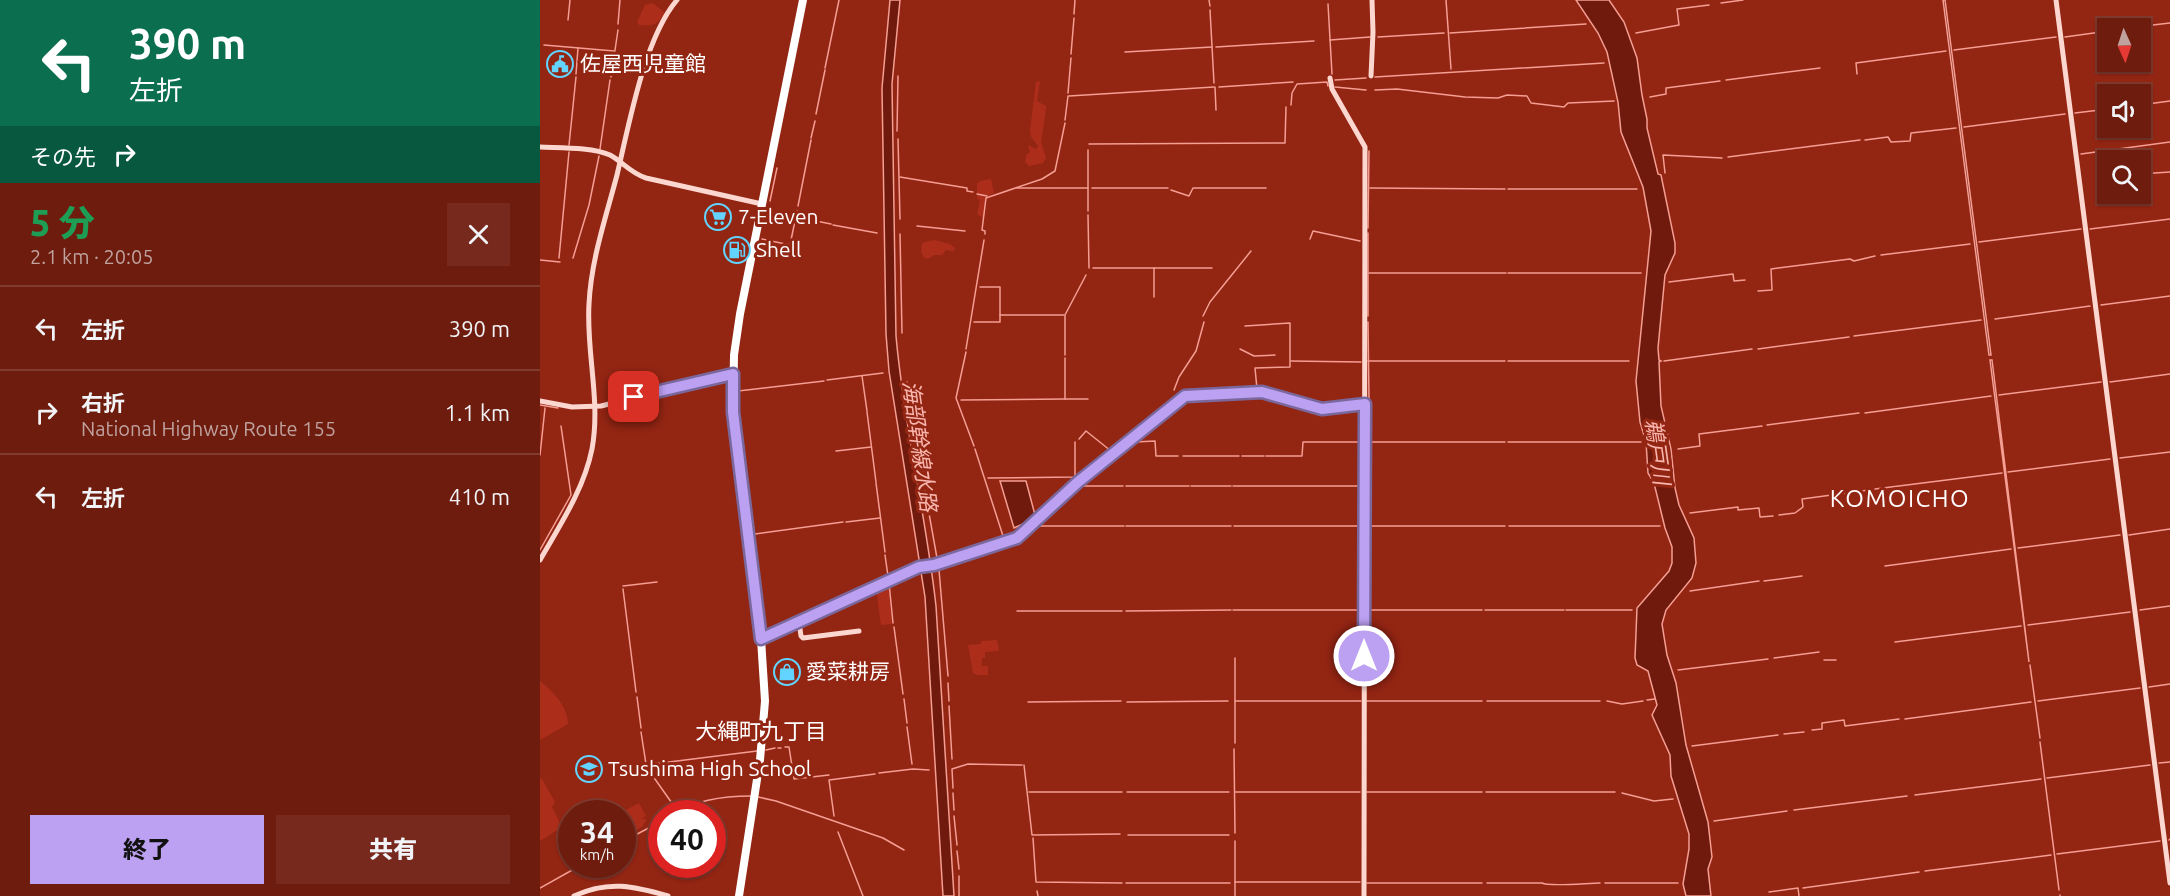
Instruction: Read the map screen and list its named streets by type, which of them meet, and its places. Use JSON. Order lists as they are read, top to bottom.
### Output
{
  "districts": ["KOMOICHO", "大縄町九丁目"],
  "water": ["海部幹線水路", "鵜戸川"],
  "places": {
    "public building": ["佐屋西児童館"],
    "supermarket": ["7-Eleven"],
    "fuel station": ["Shell"],
    "shop": ["愛菜耕房"],
    "school or university": ["Tsushima High School"]
  },
  "north": "bottom",
  "page": {
    "turn": ["390 m", "左折"],
    "then": "その先",
    "heading": ["5 分", "2.1 km · 20:05"],
    "list": [
      {
        "name": "左折",
        "value": "390 m"
      },
      {
        "name": "右折",
        "note": "National Highway Route 155",
        "value": "1.1 km"
      },
      {
        "name": "左折",
        "value": "410 m"
      }
    ],
    "speed": "34 km/h",
    "limit": "40",
    "buttons": ["終了", "共有"]
  }
}
